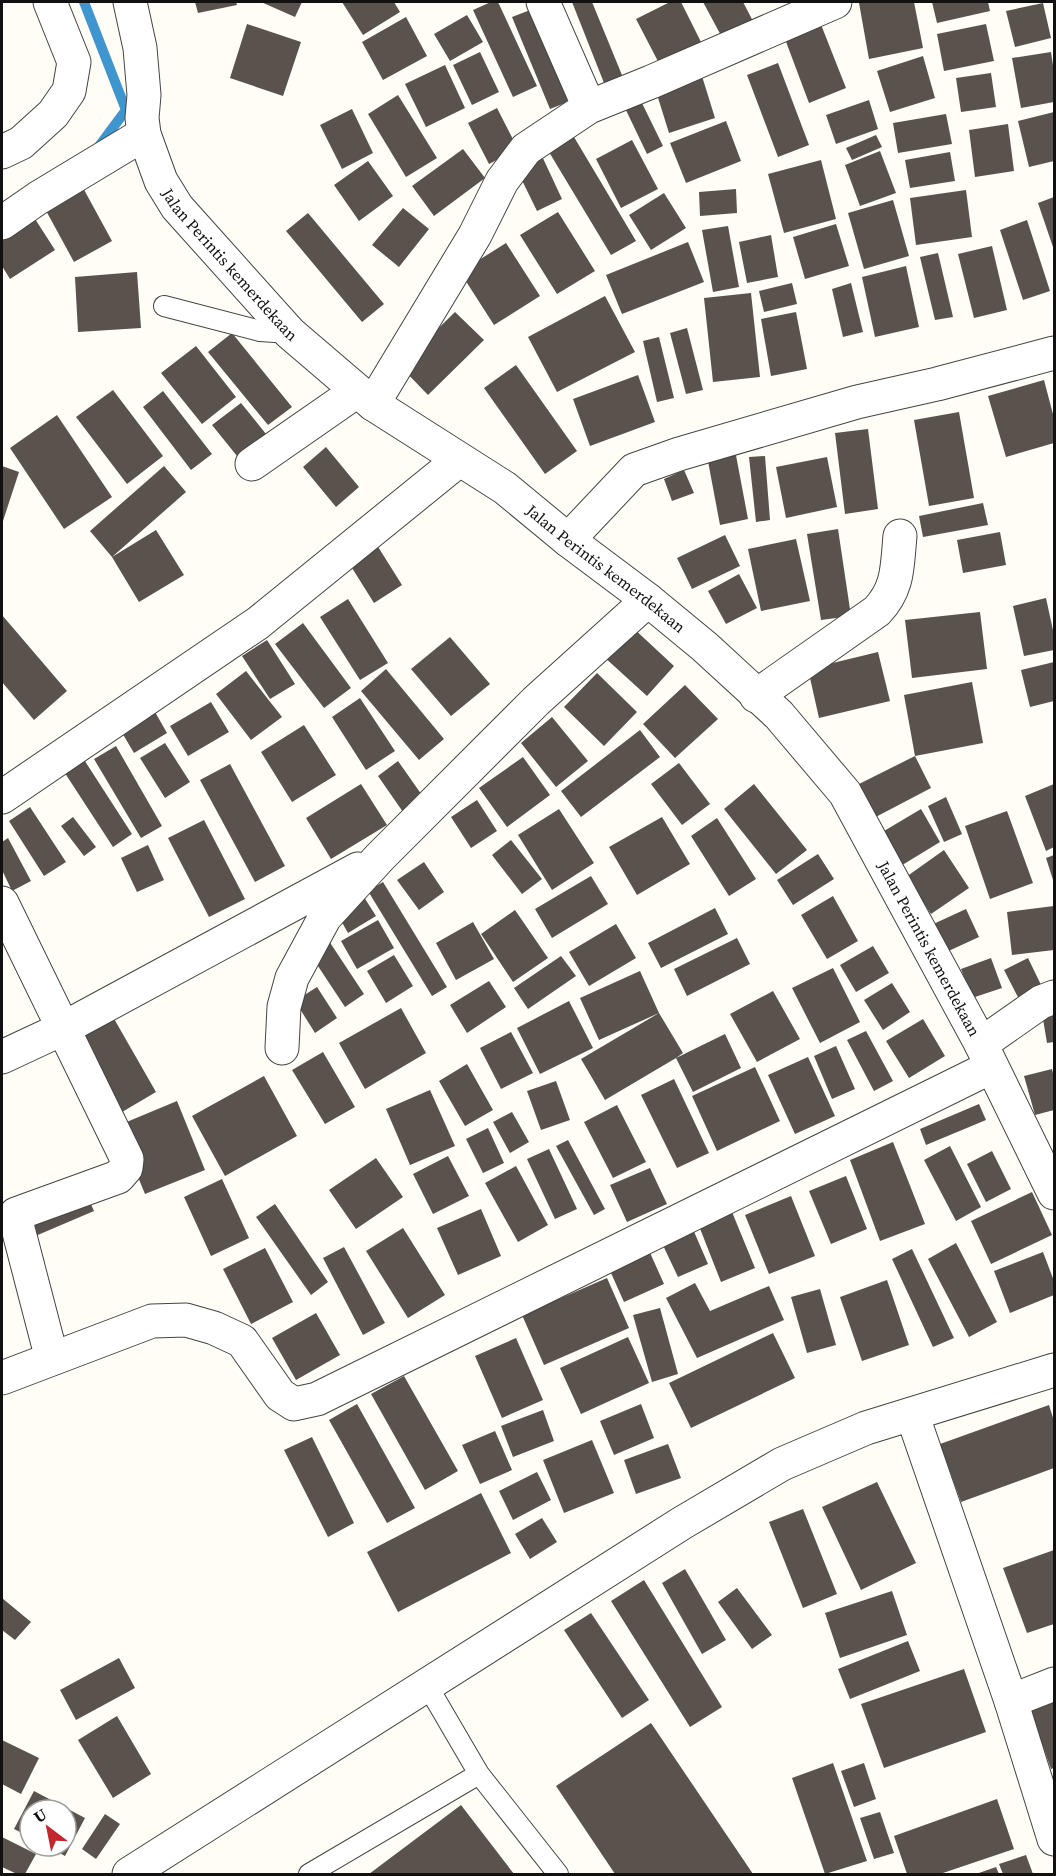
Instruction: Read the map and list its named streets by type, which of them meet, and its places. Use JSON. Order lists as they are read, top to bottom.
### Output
{
  "streets": {
    "street": ["Jalan Perintis kemerdekaan"]
  },
  "north": "top left"
}
